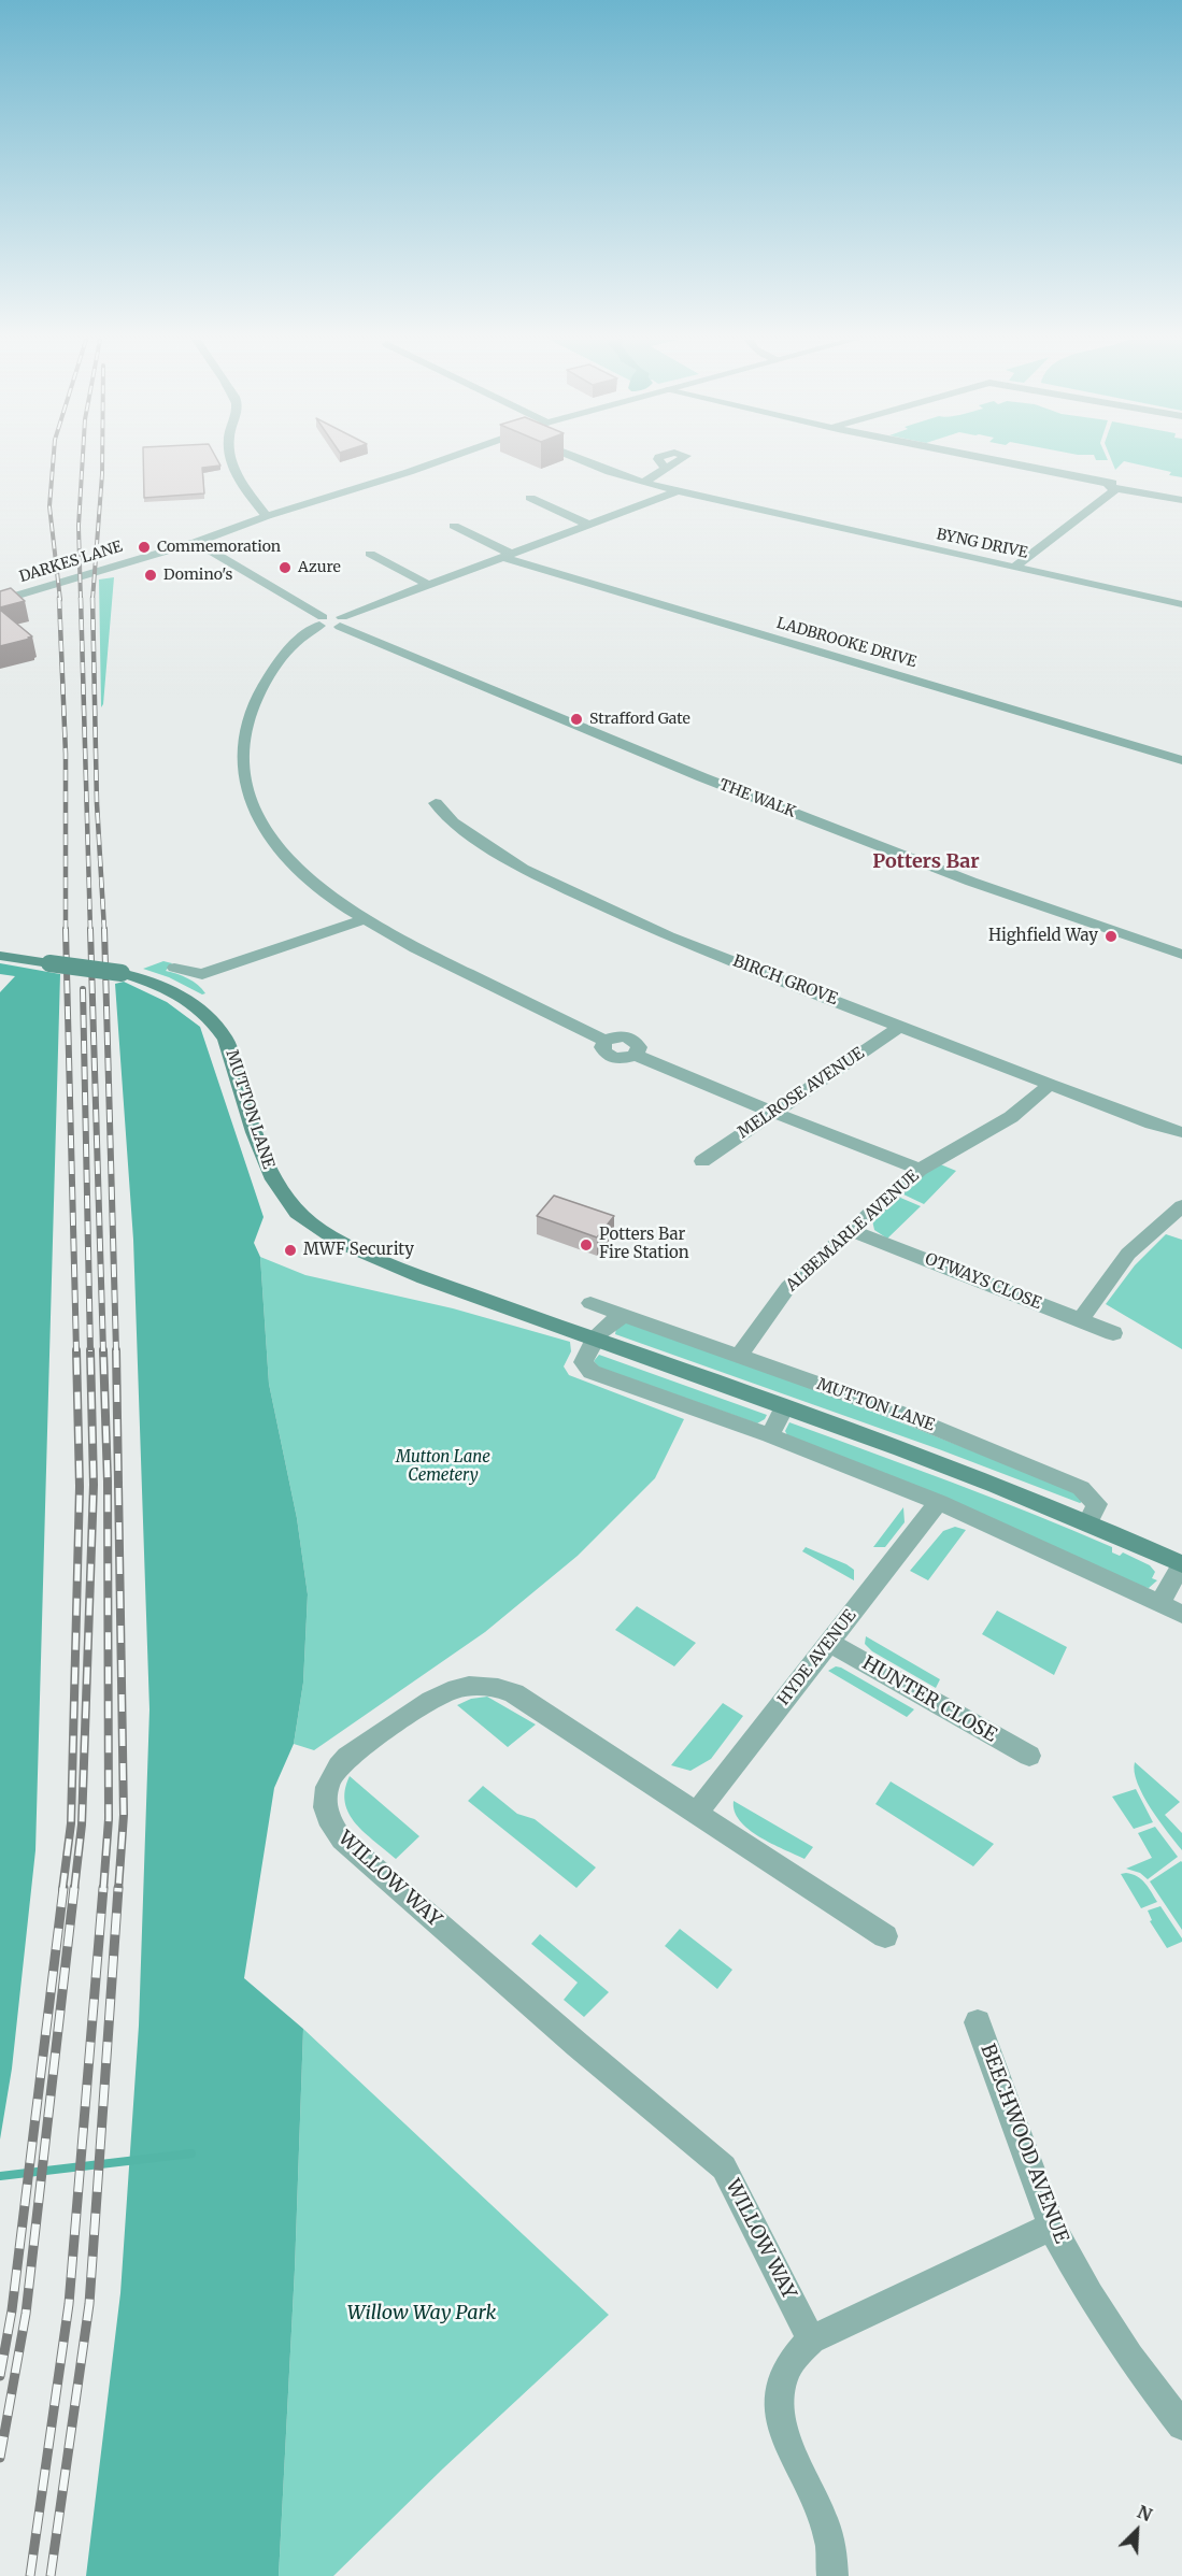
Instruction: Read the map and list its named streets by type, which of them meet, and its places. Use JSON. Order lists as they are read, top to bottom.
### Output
{
  "streets": {
    "main road": ["MUTTON LANE"],
    "street": [
      "BYNG DRIVE",
      "DARKES LANE",
      "LADBROOKE DRIVE",
      "THE WALK",
      "BIRCH GROVE",
      "MELROSE AVENUE",
      "ALBEMARLE AVENUE",
      "OTWAYS CLOSE",
      "HYDE AVENUE",
      "HUNTER CLOSE",
      "WILLOW WAY",
      "BEECHWOOD AVENUE"
    ]
  },
  "crossings": [
    ["BIRCH GROVE", "MELROSE AVENUE"],
    ["BIRCH GROVE", "ALBEMARLE AVENUE"],
    ["MUTTON LANE", "ALBEMARLE AVENUE"],
    ["ALBEMARLE AVENUE", "OTWAYS CLOSE"],
    ["HYDE AVENUE", "HUNTER CLOSE"],
    ["HYDE AVENUE", "WILLOW WAY"]
  ],
  "districts": ["Potters Bar"],
  "parks": ["Mutton Lane Cemetery", "Willow Way Park"],
  "places": [
    "Commemoration",
    "Azure",
    "Domino's",
    "Strafford Gate",
    "Highfield Way",
    "Potters Bar Fire Station",
    "MWF Security"
  ],
  "north": "top right"
}
